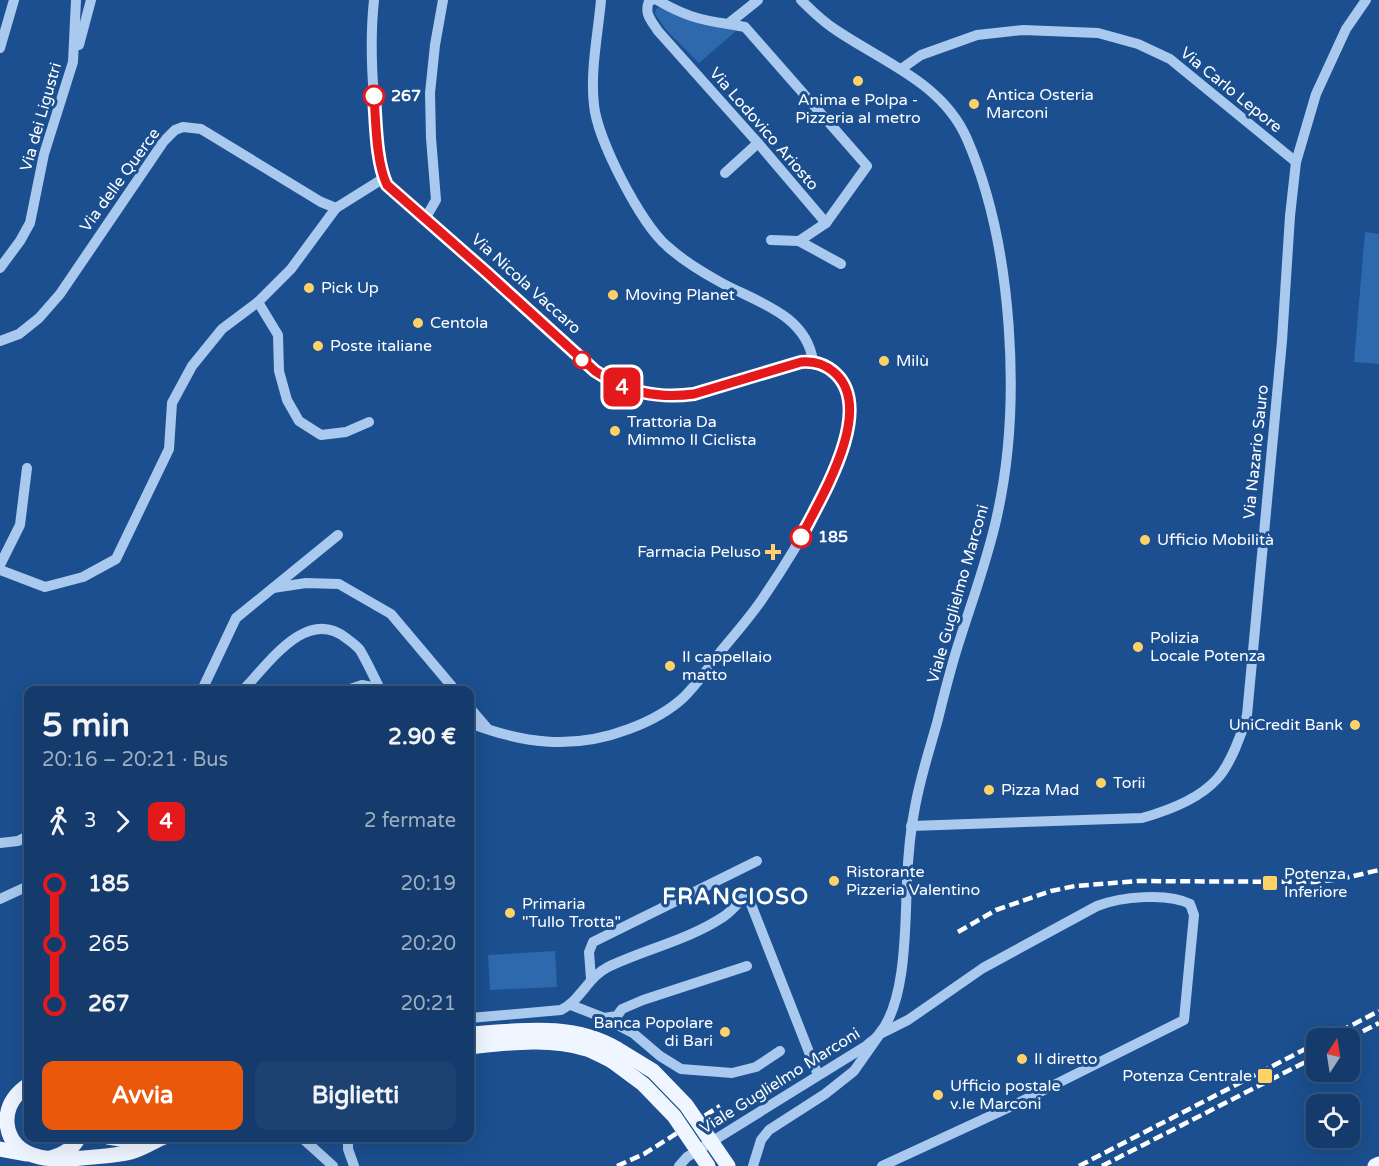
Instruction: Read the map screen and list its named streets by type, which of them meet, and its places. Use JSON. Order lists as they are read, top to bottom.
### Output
{
  "streets": {
    "street": [
      "Via Carlo Lepore",
      "Via dei Ligustri",
      "Via Lodovico Ariosto",
      "Via delle Querce",
      "Via Nicola Vaccaro",
      "Via Nazario Sauro",
      "Viale Guglielmo Marconi"
    ]
  },
  "crossings": [
    ["Via Carlo Lepore", "Via Nazario Sauro"],
    ["Via Carlo Lepore", "Viale Guglielmo Marconi"],
    ["Via Nazario Sauro", "Viale Guglielmo Marconi"]
  ],
  "districts": ["FRANCIOSO"],
  "places": {
    "other": [
      "Anima e Polpa - Pizzeria al metro",
      "267",
      "Antica Osteria Marconi",
      "Pick Up",
      "Moving Planet",
      "Centola",
      "Poste italiane",
      "Milù",
      "Trattoria Da Mimmo Il Ciclista",
      "185",
      "Ufficio Mobilità",
      "Polizia Locale Potenza",
      "Il cappellaio matto",
      "UniCredit Bank",
      "Torii",
      "Pizza Mad",
      "Ristorante Pizzeria Valentino",
      "Primaria \"Tullo Trotta\"",
      "Banca Popolare di Bari",
      "Il diretto",
      "Ufficio postale v.le Marconi"
    ],
    "health": ["Farmacia Peluso"],
    "transit": ["Potenza Inferiore", "Potenza Centrale"]
  },
  "lines": ["bus line 4"],
  "north": "top",
  "page": {
    "on_map": "4",
    "heading": ["5 min", "20:16 – 20:21 · Bus", "2.90 €"],
    "legs": ["3", "4", "2 fermate"],
    "list": [
      {
        "name": "185",
        "value": "20:19"
      },
      {
        "name": "265",
        "value": "20:20"
      },
      {
        "name": "267",
        "value": "20:21"
      }
    ],
    "buttons": ["Avvia", "Biglietti"]
  }
}
